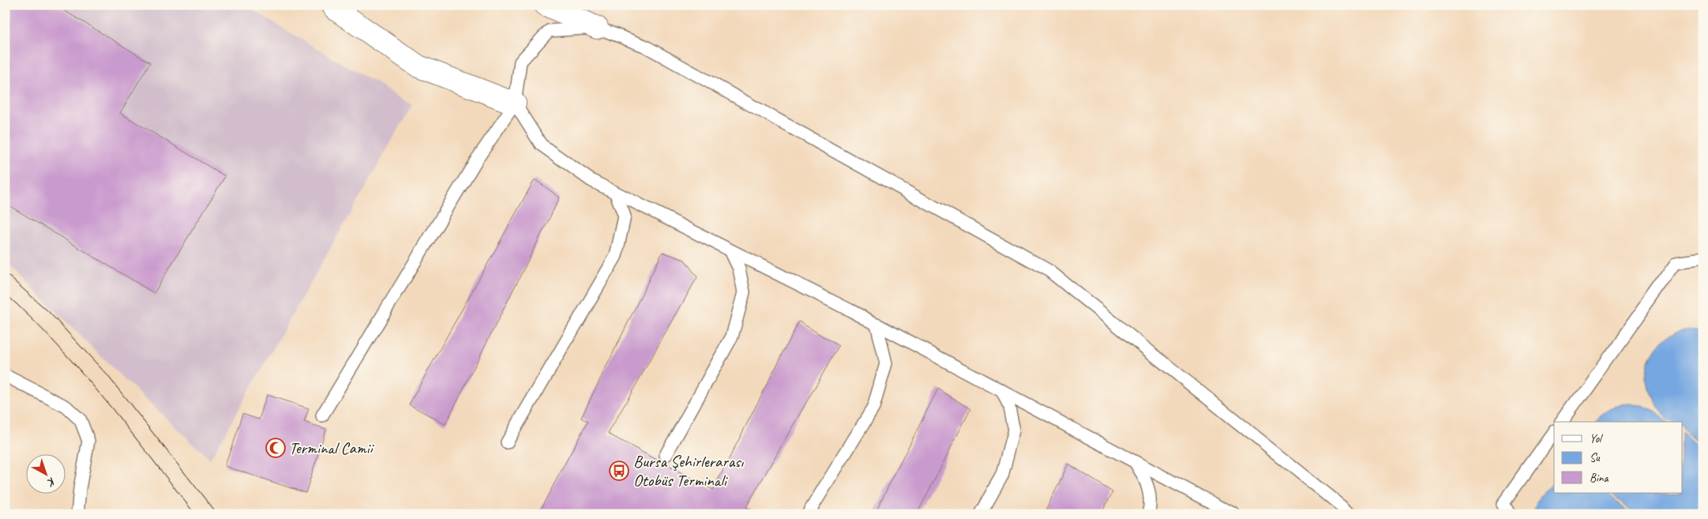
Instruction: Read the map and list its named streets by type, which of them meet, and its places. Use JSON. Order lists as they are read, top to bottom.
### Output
{
  "places": {
    "mosque": ["Terminal Camii"],
    "bus stop": ["Bursa Şehirlerarası Otobüs Terminali"]
  },
  "legend": ["Yol", "Su", "Bina"],
  "north": "bottom right"
}
